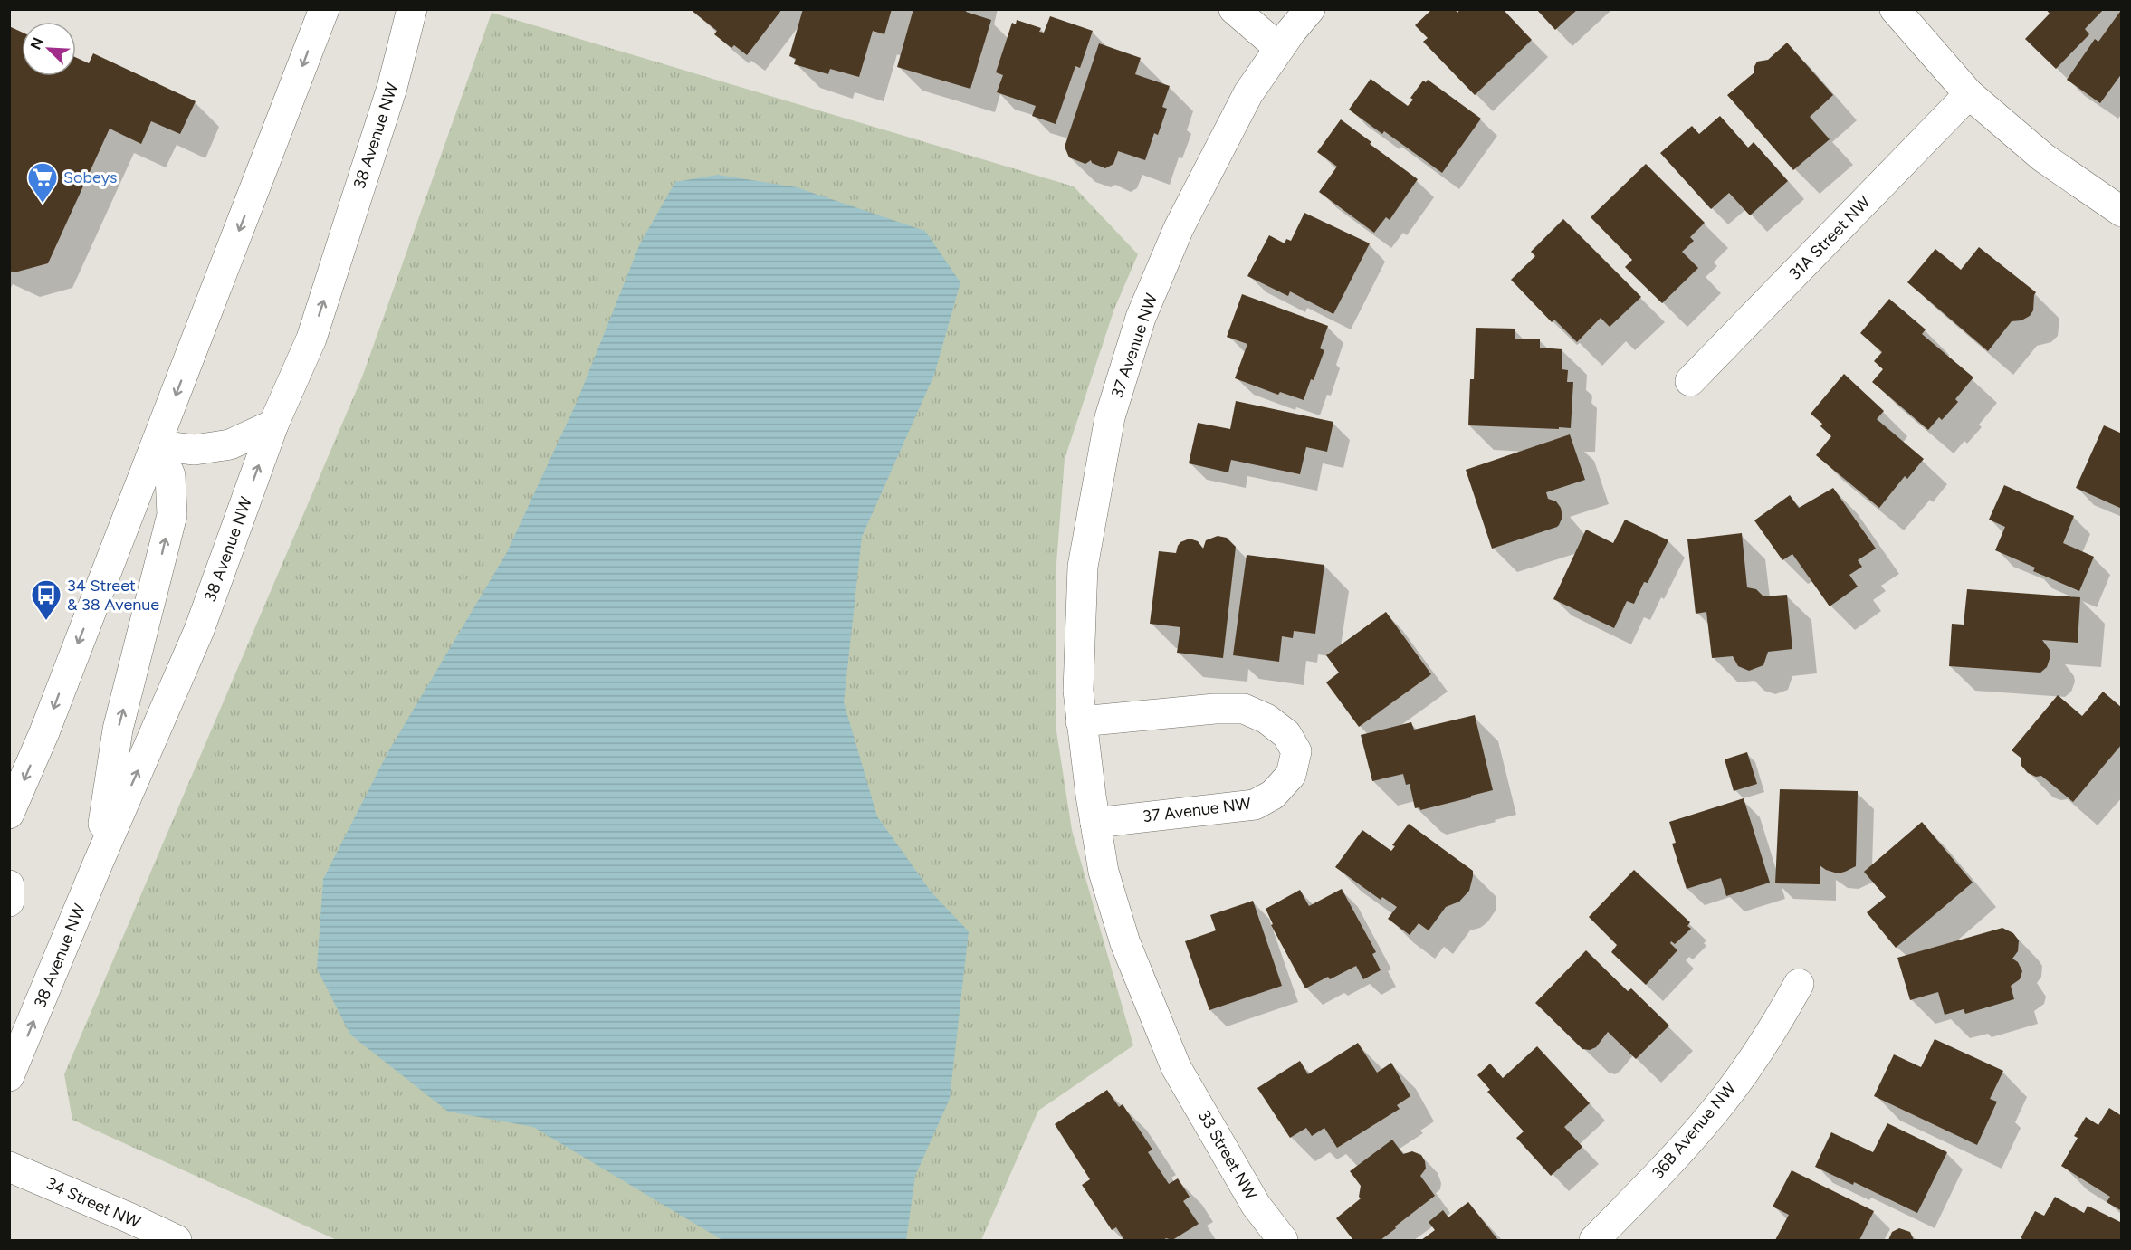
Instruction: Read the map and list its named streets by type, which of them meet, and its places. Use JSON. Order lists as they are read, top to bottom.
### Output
{
  "streets": {
    "street": [
      "38 Avenue NW",
      "31A Street NW",
      "37 Avenue NW",
      "36B Avenue NW",
      "33 Street NW",
      "34 Street NW"
    ]
  },
  "crossings": [
    ["37 Avenue NW", "33 Street NW"]
  ],
  "places": {
    "supermarket": ["Sobeys"],
    "bus stop": ["34 Street & 38 Avenue"]
  },
  "north": "top left"
}
